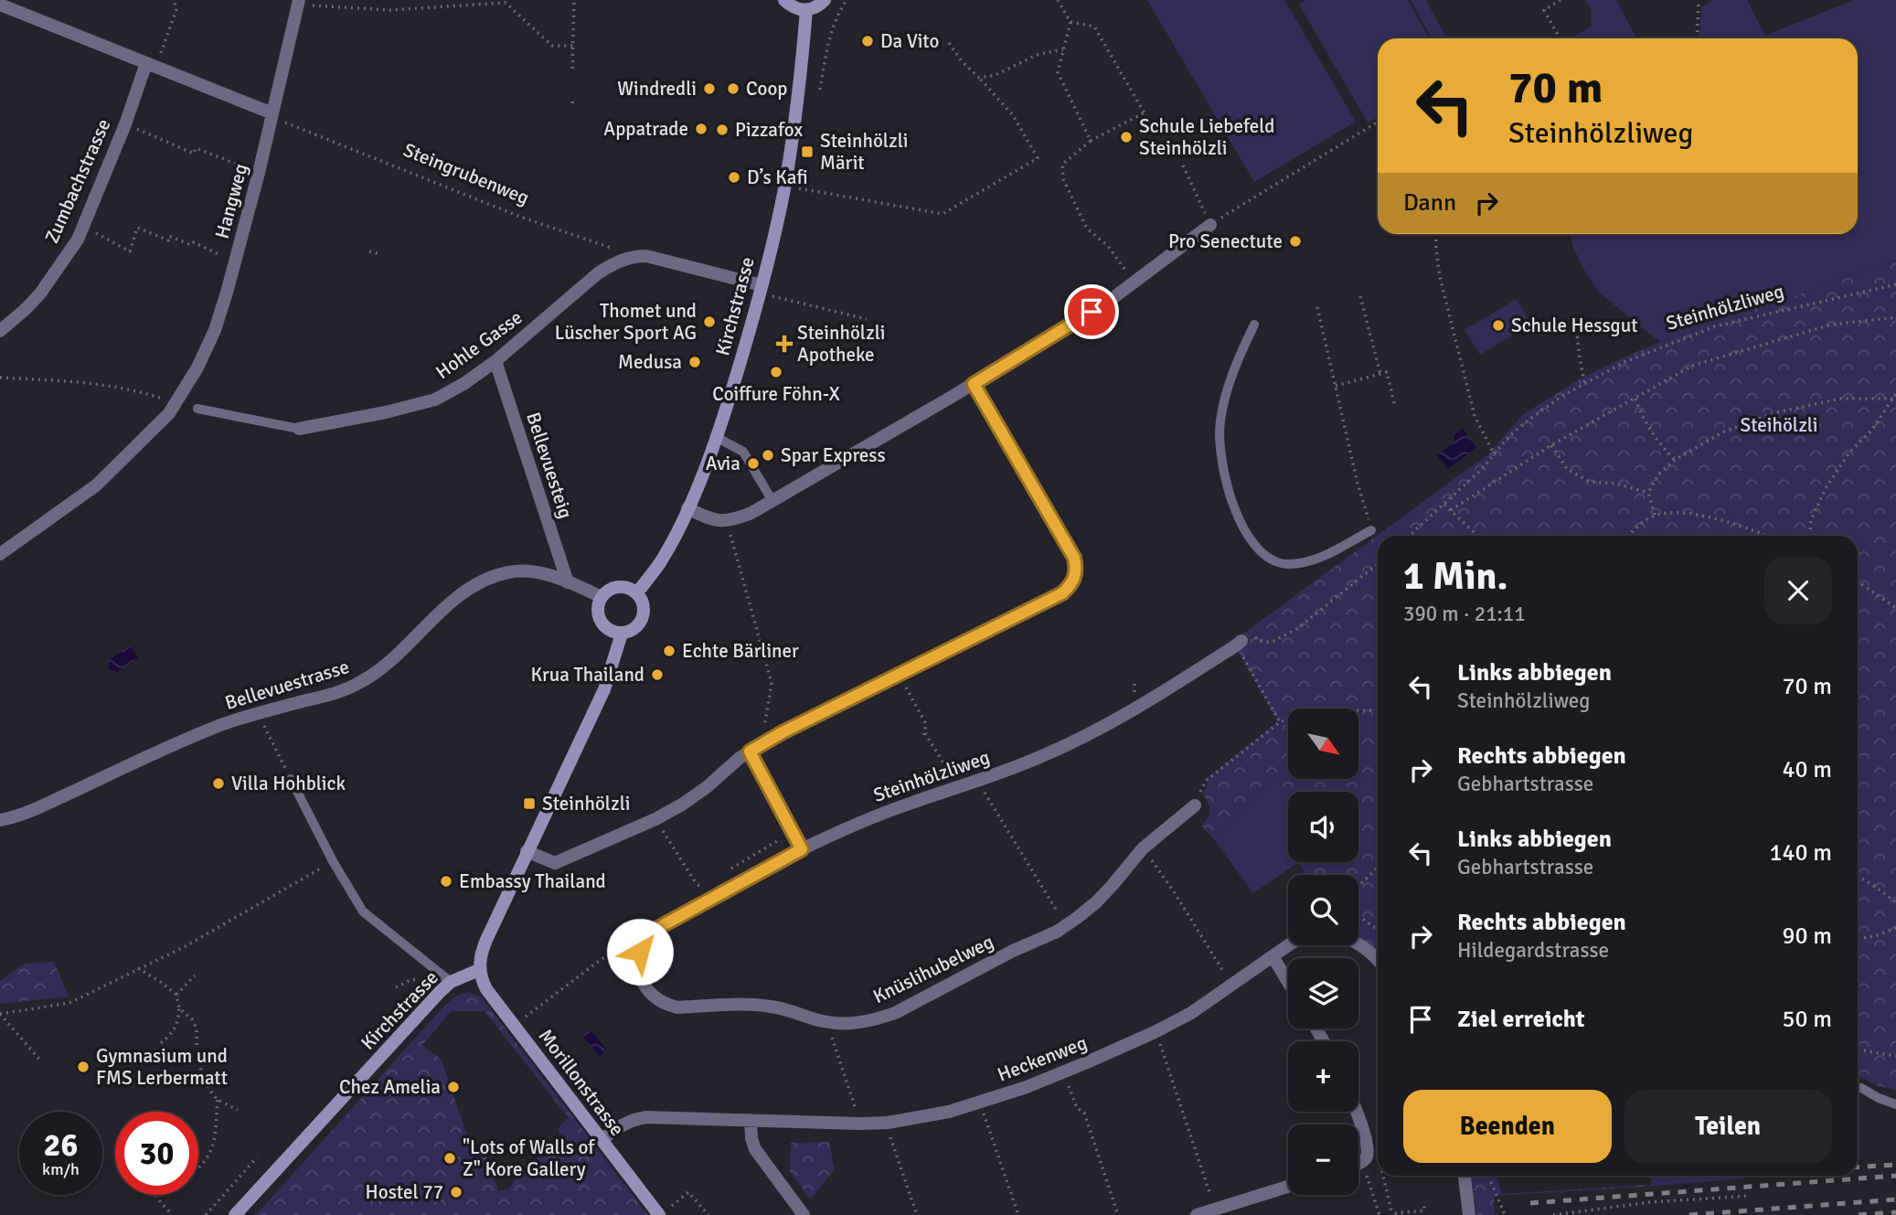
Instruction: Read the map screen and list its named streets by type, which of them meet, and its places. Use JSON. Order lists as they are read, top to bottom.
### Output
{
  "streets": {
    "street": [
      "Zumbachstrasse",
      "Hangweg",
      "Kirchstrasse",
      "Steinhölzliweg",
      "Hohle Gasse",
      "Bellevuesteig",
      "Bellevuestrasse",
      "Knüslihubelweg",
      "Heckenweg",
      "Morillonstrasse"
    ],
    "path": ["Steingrubenweg"]
  },
  "crossings": [
    ["Steingrubenweg", "Hohle Gasse"],
    ["Kirchstrasse", "Bellevuestrasse"],
    ["Kirchstrasse", "Morillonstrasse"],
    ["Hohle Gasse", "Bellevuesteig"],
    ["Bellevuesteig", "Bellevuestrasse"],
    ["Heckenweg", "Morillonstrasse"]
  ],
  "parks": ["Steihölzli"],
  "places": {
    "other": [
      "Da Vito",
      "Windredli",
      "Coop",
      "Appatrade",
      "Pizzafox",
      "Schule Liebefeld Steinhölzli",
      "D’s Kafi",
      "Pro Senectute",
      "Thomet und Lüscher Sport AG",
      "Schule Hessgut",
      "Medusa",
      "Coiffure Föhn-X",
      "Spar Express",
      "Avia",
      "Echte Bärliner",
      "Krua Thailand",
      "Villa Hohblick",
      "Embassy Thailand",
      "Gymnasium und FMS Lerbermatt",
      "Chez Amelia",
      "\"Lots of Walls of Z\" Kore Gallery",
      "Hostel 77"
    ],
    "transit": ["Steinhölzli Märit", "Steinhölzli"],
    "health": ["Steinhölzli Apotheke"]
  },
  "north": "bottom right",
  "page": {
    "turn": ["70 m", "Steinhölzliweg"],
    "then": "Dann",
    "heading": ["1 Min.", "390 m · 21:11"],
    "list": [
      {
        "name": "Links abbiegen",
        "note": "Steinhölzliweg",
        "value": "70 m"
      },
      {
        "name": "Rechts abbiegen",
        "note": "Gebhartstrasse",
        "value": "40 m"
      },
      {
        "name": "Links abbiegen",
        "note": "Gebhartstrasse",
        "value": "140 m"
      },
      {
        "name": "Rechts abbiegen",
        "note": "Hildegardstrasse",
        "value": "90 m"
      },
      {
        "name": "Ziel erreicht",
        "value": "50 m"
      }
    ],
    "map_buttons": ["+", "−"],
    "buttons": ["Beenden", "Teilen"],
    "speed": "26 km/h",
    "limit": "30"
  }
}
